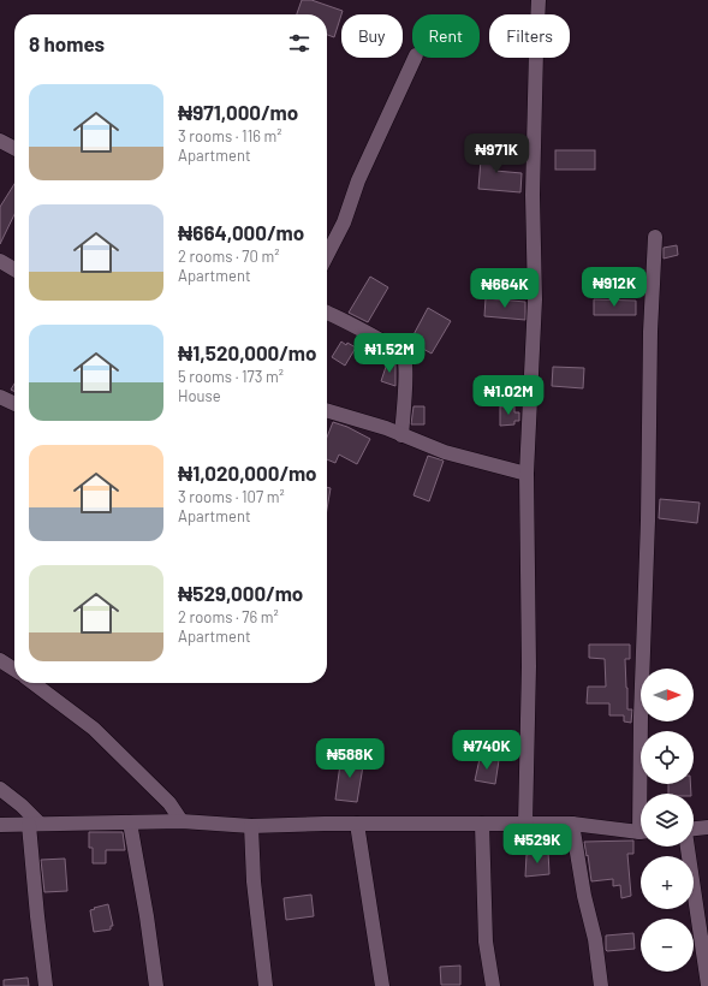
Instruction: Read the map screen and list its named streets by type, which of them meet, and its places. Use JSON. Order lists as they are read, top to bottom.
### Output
{
  "north": "right",
  "page": {
    "chip": ["Buy", "Rent", "Filters"],
    "heading": "8 homes",
    "list": [
      {
        "name": "₦971,000/mo",
        "note": "3 rooms · 116 m² · Apartment"
      },
      {
        "name": "₦664,000/mo",
        "note": "2 rooms · 70 m² · Apartment"
      },
      {
        "name": "₦1,520,000/mo",
        "note": "5 rooms · 173 m² · House"
      },
      {
        "name": "₦1,020,000/mo",
        "note": "3 rooms · 107 m² · Apartment"
      },
      {
        "name": "₦529,000/mo",
        "note": "2 rooms · 76 m² · Apartment"
      }
    ],
    "price": [
      "₦971K",
      "₦912K",
      "₦664K",
      "₦1.52M",
      "₦1.02M",
      "₦740K",
      "₦588K",
      "₦529K"
    ],
    "map_buttons": ["+", "−"]
  }
}
